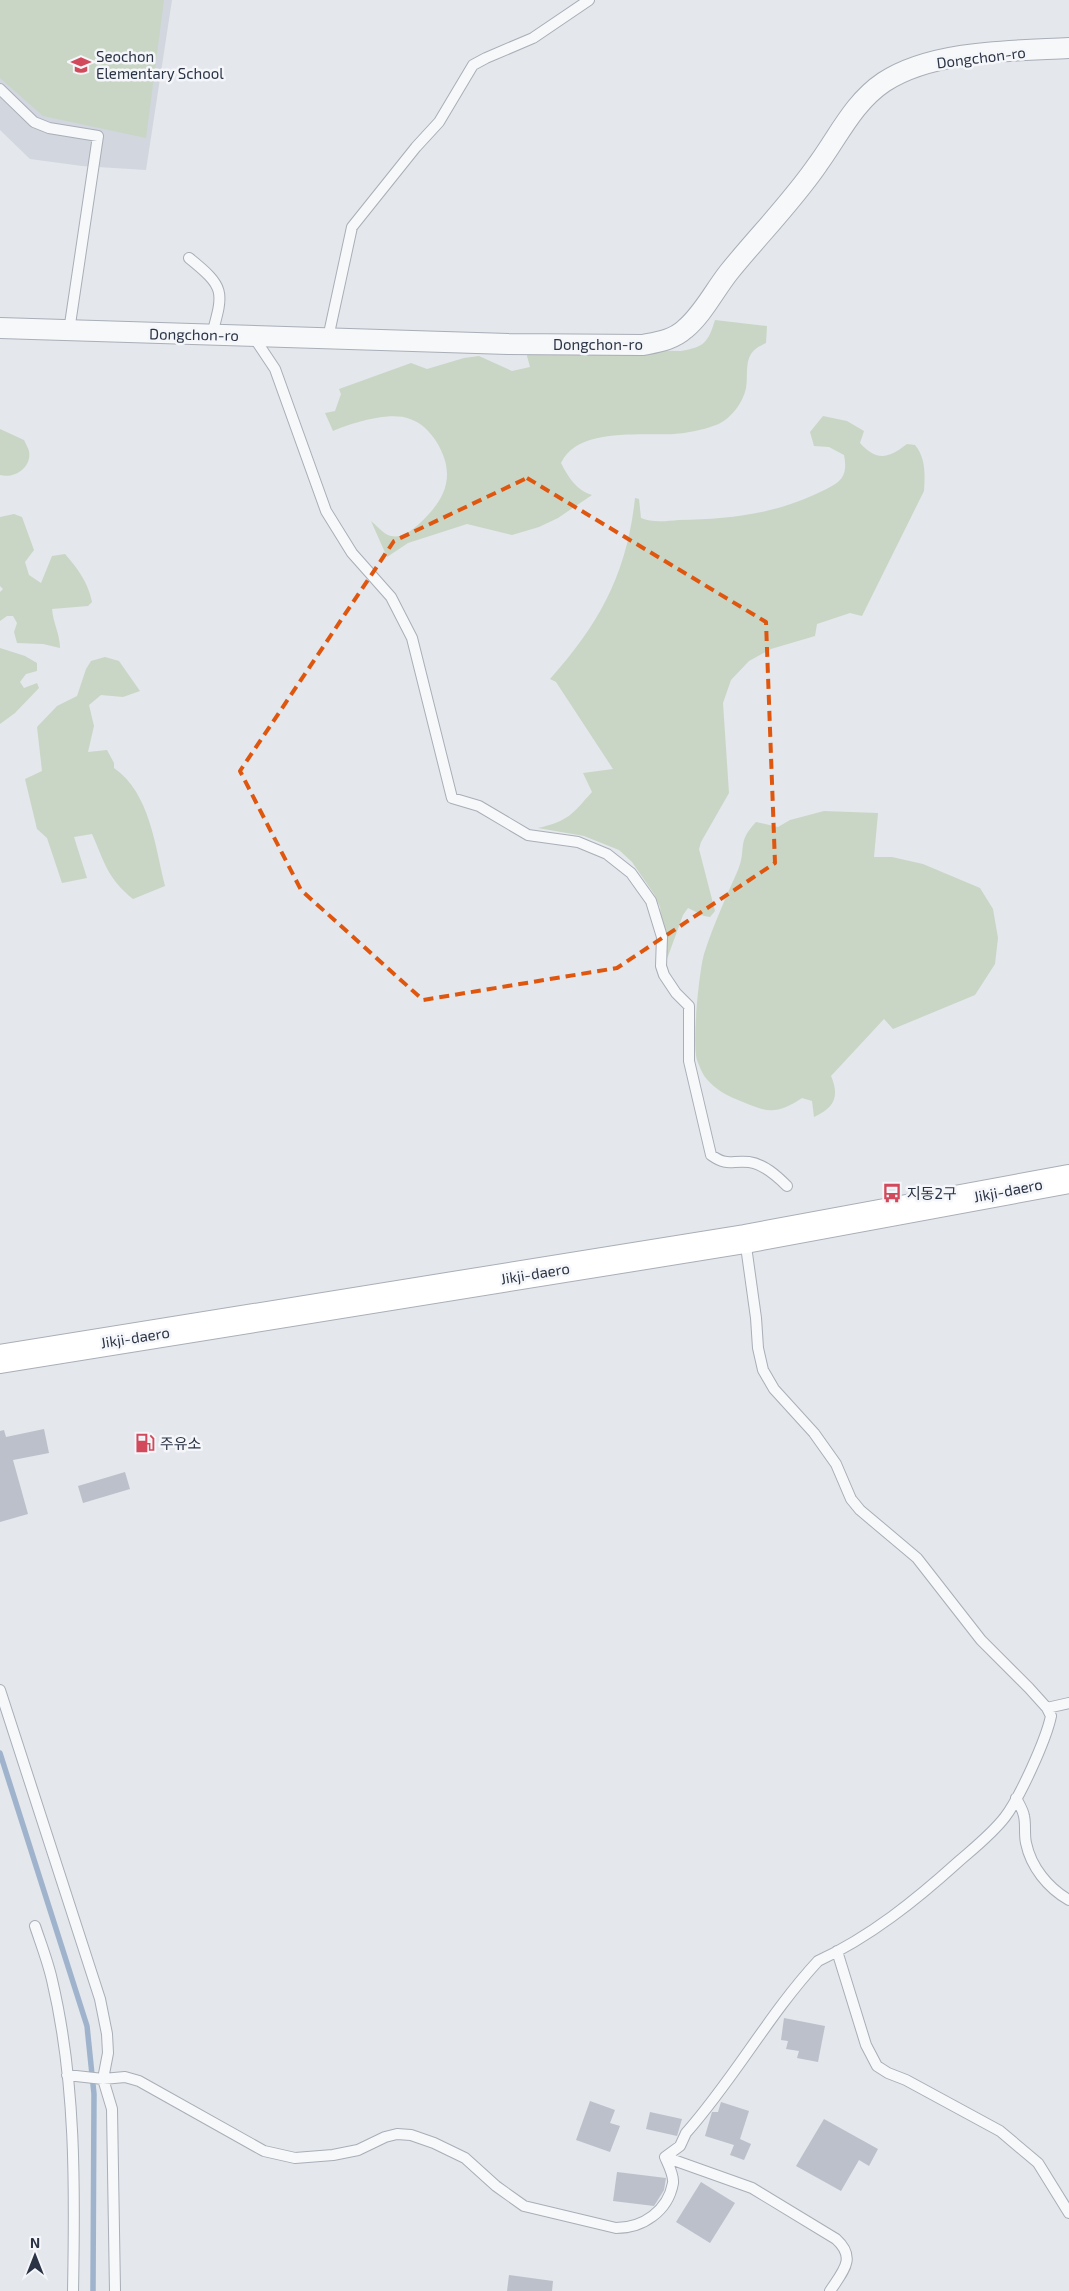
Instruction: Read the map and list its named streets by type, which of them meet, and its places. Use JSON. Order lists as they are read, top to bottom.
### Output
{
  "streets": {
    "main road": ["Jikji-daero"],
    "street": ["Dongchon-ro"]
  },
  "places": {
    "school or university": ["Seochon Elementary School"],
    "bus stop": ["지동2구"],
    "fuel station": ["주유소"]
  },
  "north": "top"
}
